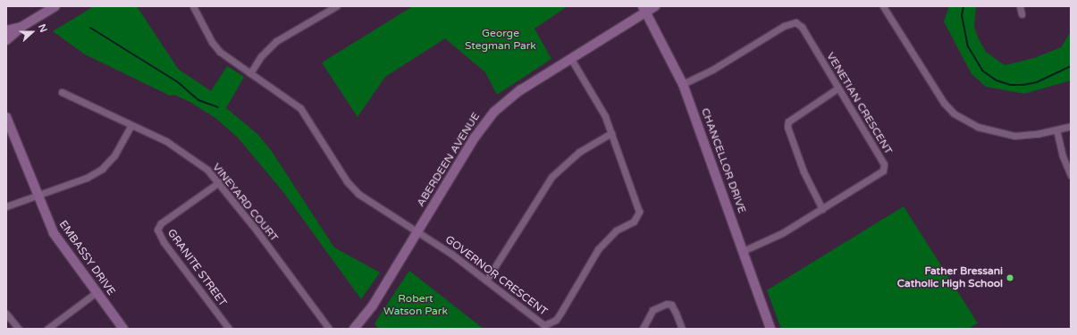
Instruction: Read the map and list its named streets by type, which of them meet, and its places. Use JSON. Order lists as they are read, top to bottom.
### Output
{
  "streets": {
    "street": [
      "VENETIAN CRESCENT",
      "ABERDEEN AVENUE",
      "CHANCELLOR DRIVE",
      "VINEYARD COURT",
      "EMBASSY DRIVE",
      "GRANITE STREET",
      "GOVERNOR CRESCENT"
    ]
  },
  "crossings": [
    ["VENETIAN CRESCENT", "CHANCELLOR DRIVE"],
    ["ABERDEEN AVENUE", "CHANCELLOR DRIVE"],
    ["ABERDEEN AVENUE", "GOVERNOR CRESCENT"],
    ["VINEYARD COURT", "GRANITE STREET"]
  ],
  "parks": ["George Stegman Park", "Robert Watson Park"],
  "places": ["Father Bressani Catholic High School"],
  "north": "right"
}
